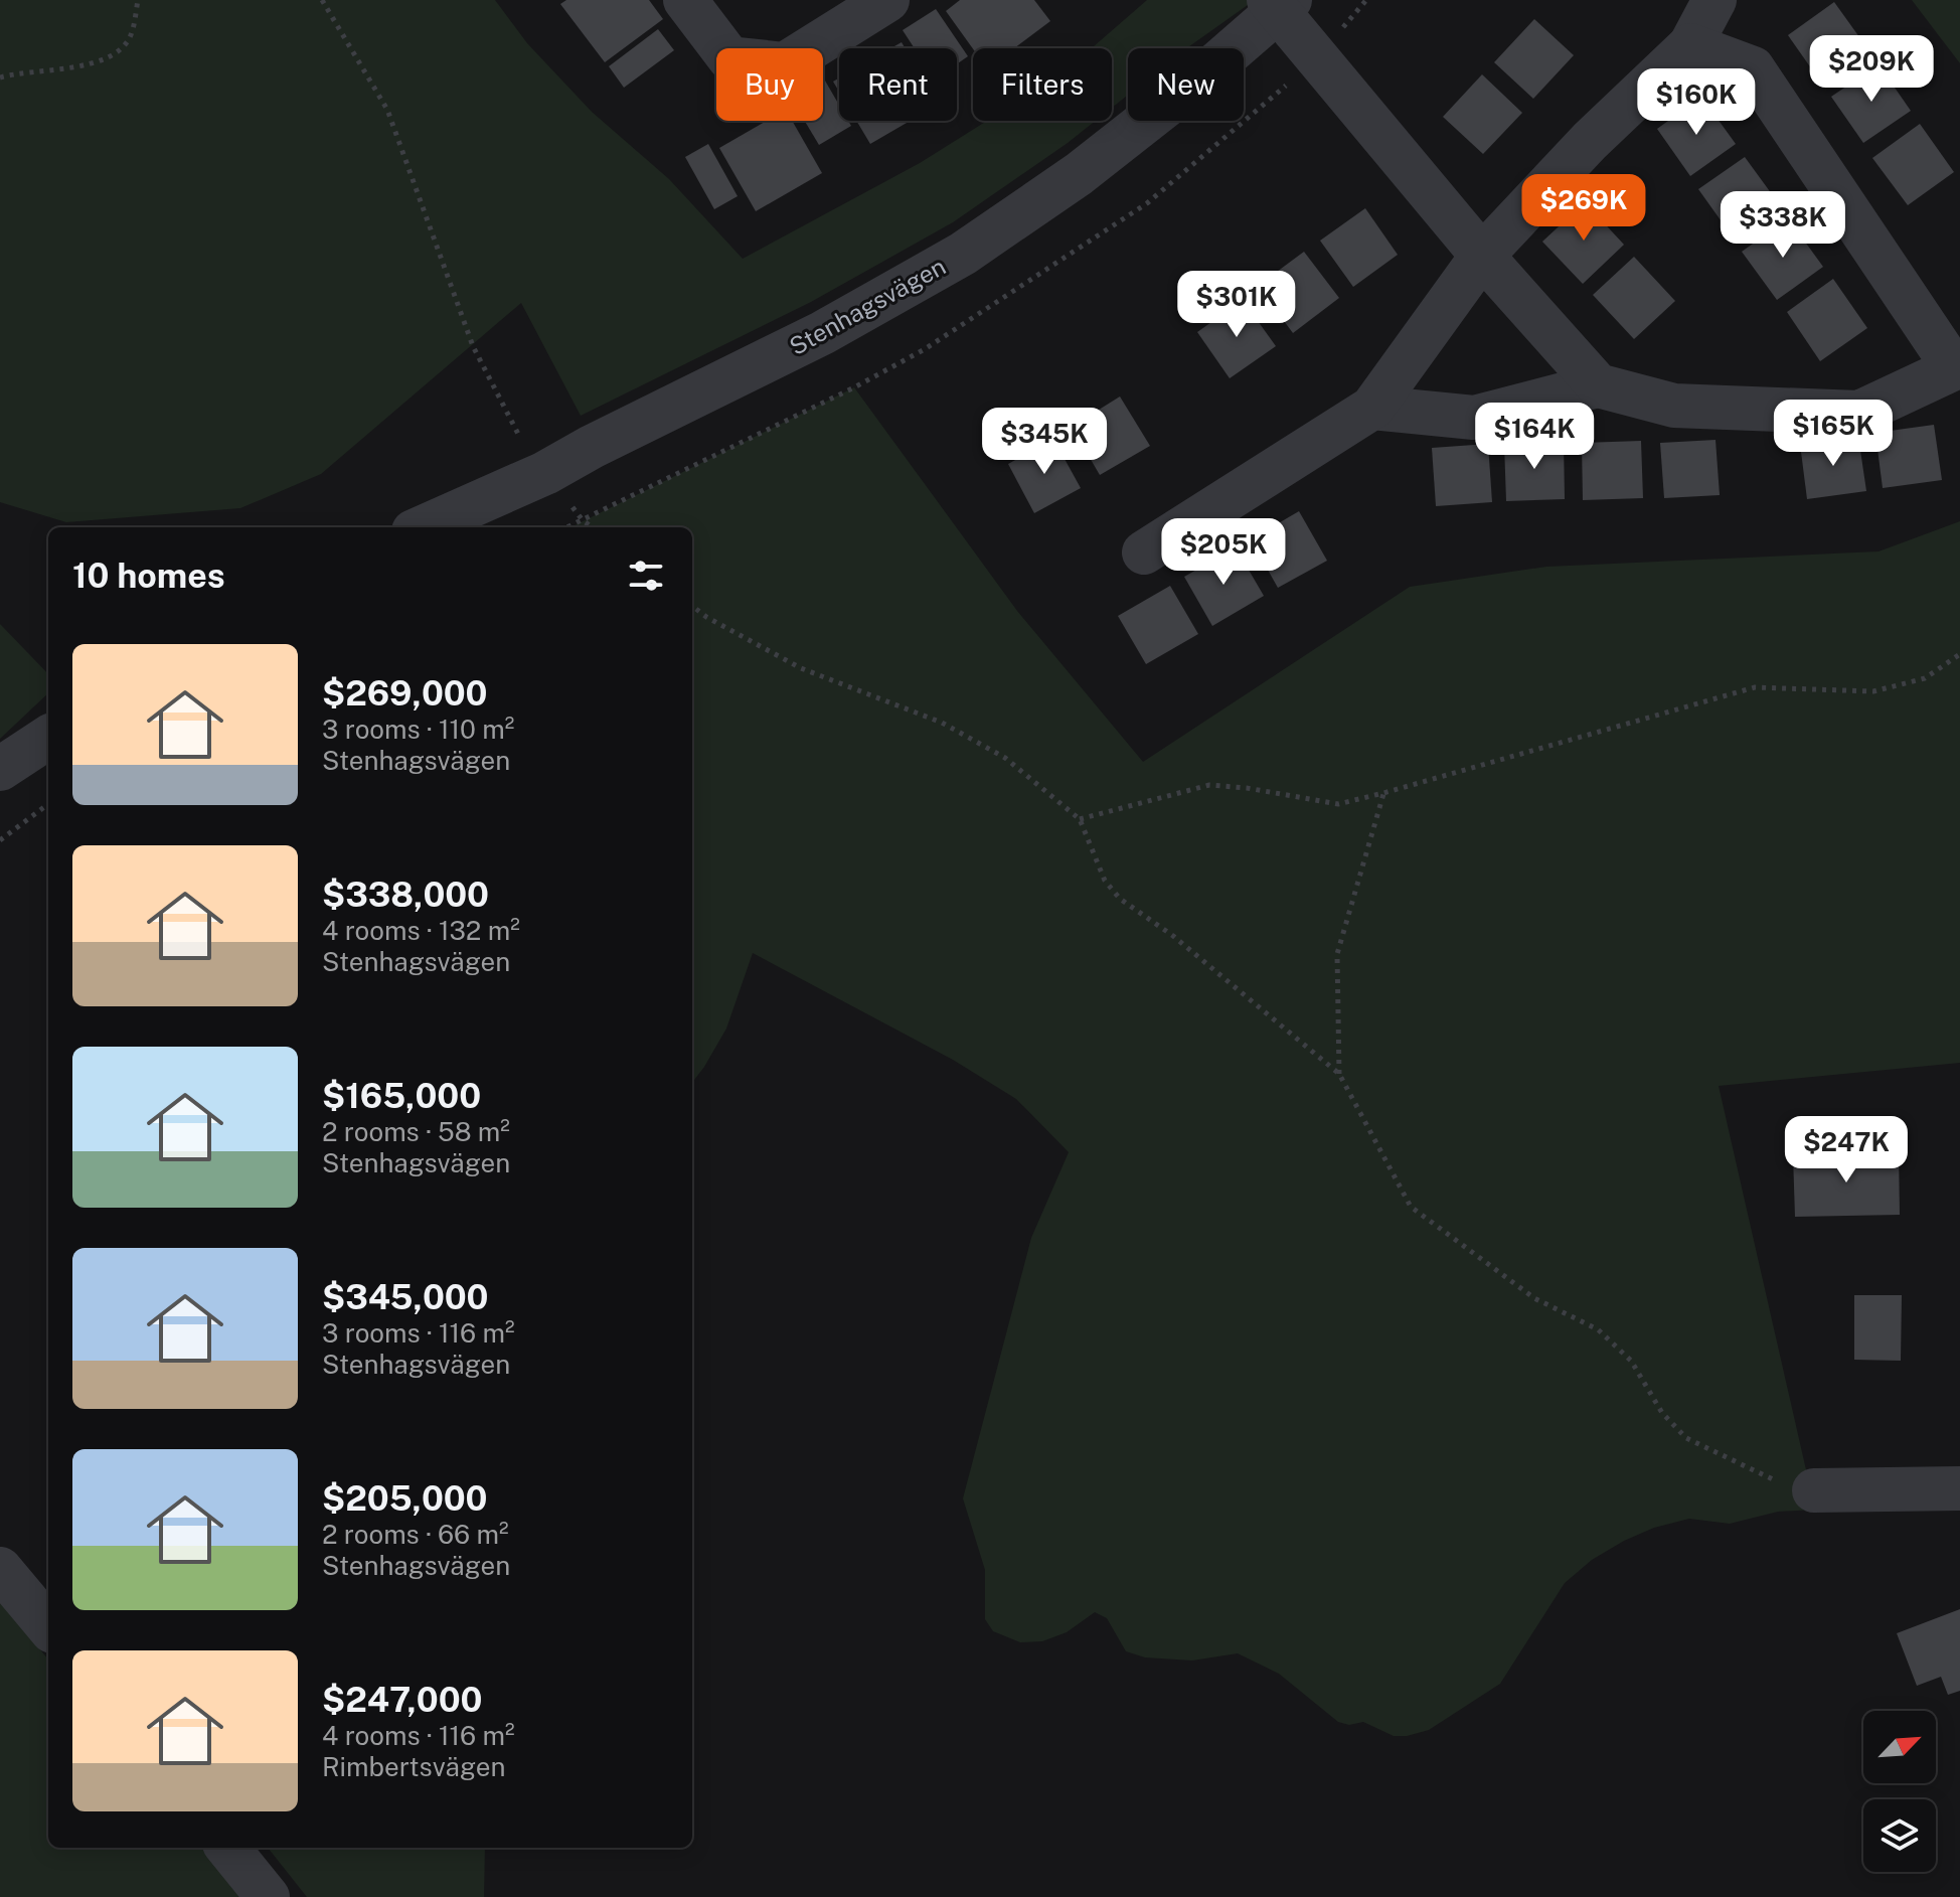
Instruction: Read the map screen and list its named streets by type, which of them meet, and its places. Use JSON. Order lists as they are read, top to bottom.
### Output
{
  "streets": {
    "street": ["Stenhagsvägen"]
  },
  "north": "top right",
  "page": {
    "price": [
      "$209K",
      "$160K",
      "$269K",
      "$338K",
      "$301K",
      "$165K",
      "$164K",
      "$345K",
      "$205K",
      "$247K"
    ],
    "chip": [
      "Buy",
      "Rent",
      "Filters",
      "New"
    ],
    "heading": "10 homes",
    "list": [
      {
        "name": "$269,000",
        "note": "3 rooms · 110 m² · Stenhagsvägen"
      },
      {
        "name": "$338,000",
        "note": "4 rooms · 132 m² · Stenhagsvägen"
      },
      {
        "name": "$165,000",
        "note": "2 rooms · 58 m² · Stenhagsvägen"
      },
      {
        "name": "$345,000",
        "note": "3 rooms · 116 m² · Stenhagsvägen"
      },
      {
        "name": "$205,000",
        "note": "2 rooms · 66 m² · Stenhagsvägen"
      },
      {
        "name": "$247,000",
        "note": "4 rooms · 116 m² · Rimbertsvägen"
      }
    ]
  }
}
